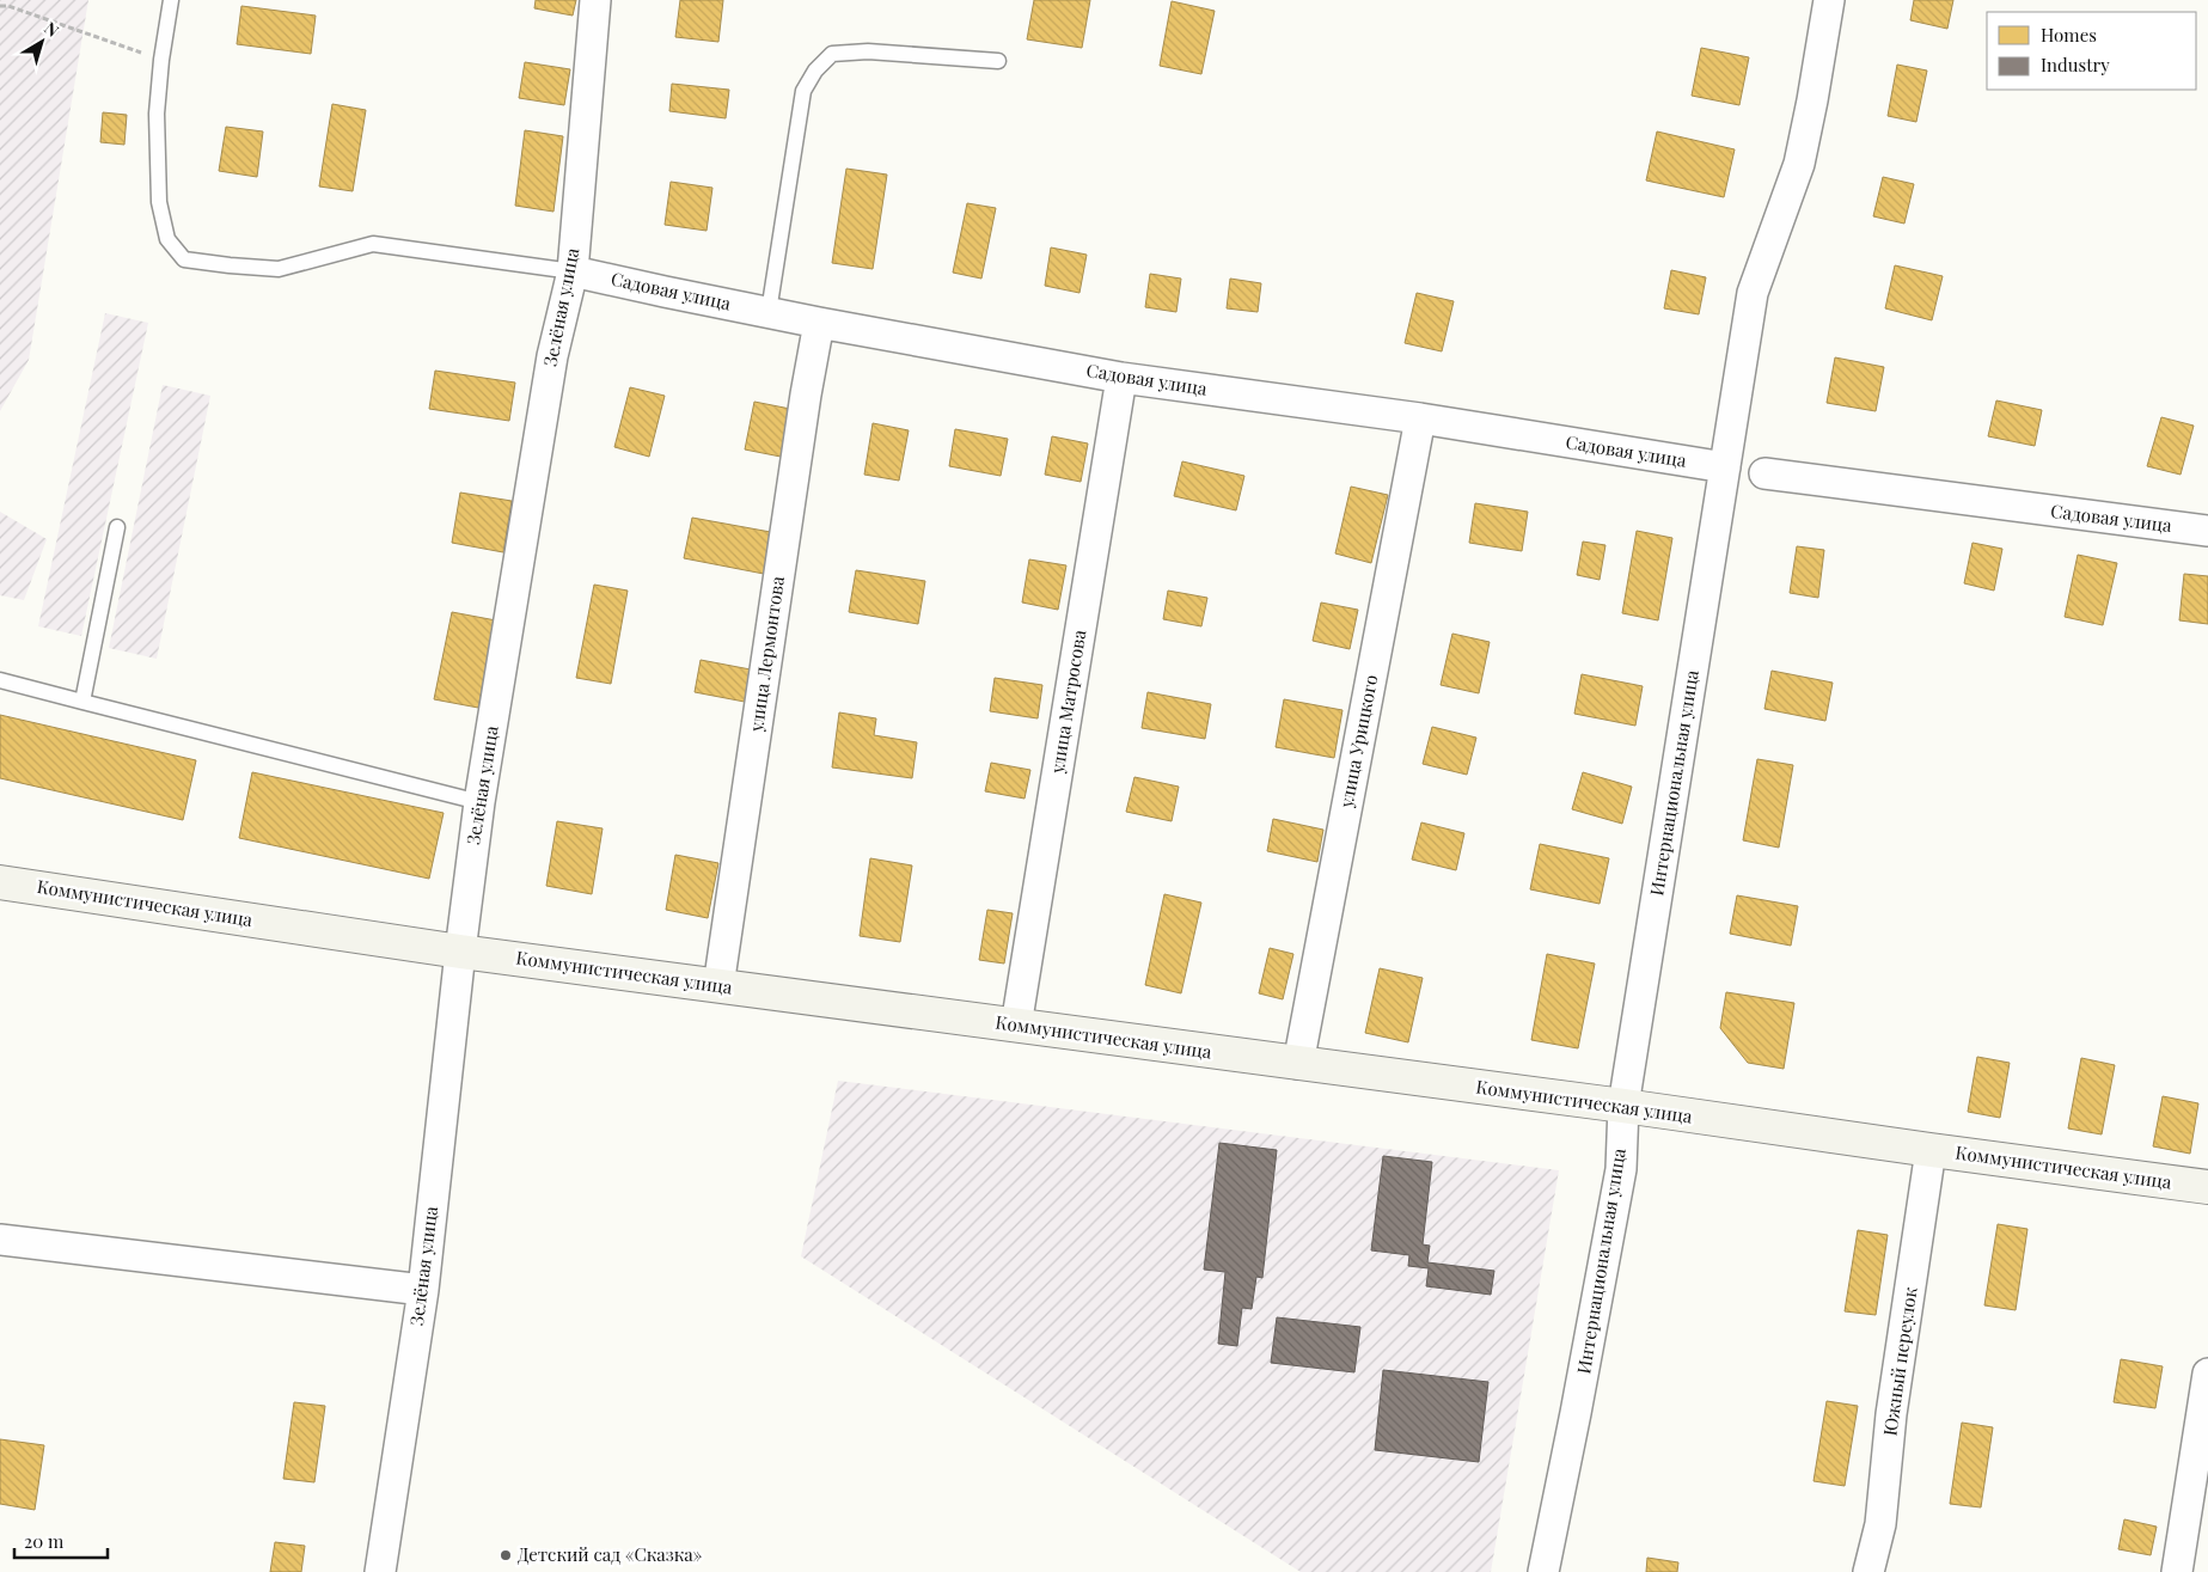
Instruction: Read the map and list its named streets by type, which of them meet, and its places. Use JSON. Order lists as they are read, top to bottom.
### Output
{
  "streets": {
    "street": [
      "Садовая улица",
      "Зелёная улица",
      "улица Лермонтова",
      "улица Матросова",
      "улица Урицкого",
      "Интернациональная улица",
      "Коммунистическая улица",
      "Южный переулок"
    ]
  },
  "crossings": [
    ["Садовая улица", "Зелёная улица"],
    ["Садовая улица", "улица Лермонтова"],
    ["Садовая улица", "улица Матросова"],
    ["Садовая улица", "улица Урицкого"],
    ["Садовая улица", "Интернациональная улица"],
    ["Зелёная улица", "Коммунистическая улица"],
    ["улица Лермонтова", "Коммунистическая улица"],
    ["улица Матросова", "Коммунистическая улица"],
    ["улица Урицкого", "Коммунистическая улица"],
    ["Интернациональная улица", "Коммунистическая улица"],
    ["Коммунистическая улица", "Южный переулок"]
  ],
  "places": ["Детский сад «Сказка»"],
  "legend": ["Homes", "Industry"],
  "scale_bar": "20 m",
  "north": "top right"
}
